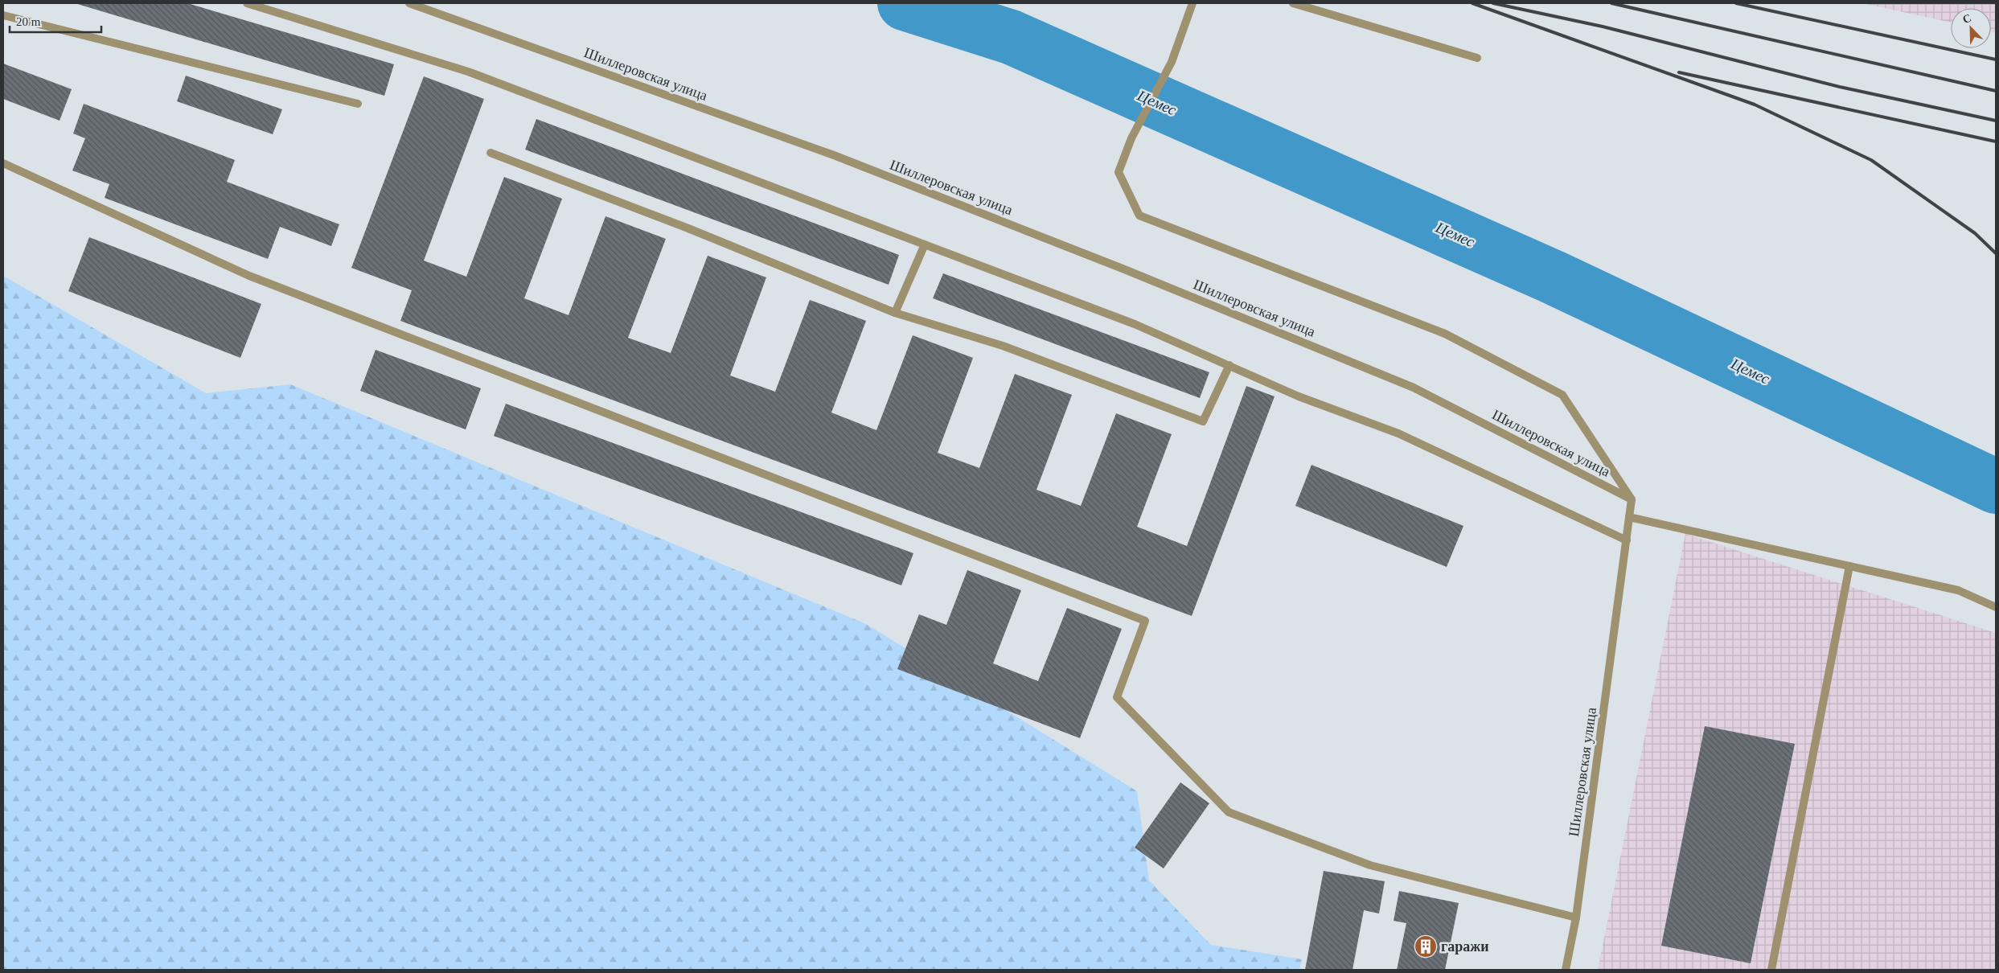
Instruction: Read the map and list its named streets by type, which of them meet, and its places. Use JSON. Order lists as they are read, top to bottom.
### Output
{
  "streets": {
    "street": ["Шиллеровская улица"]
  },
  "water": ["Цемес"],
  "places": {
    "building": ["гаражи"]
  },
  "scale_bar": "20 m",
  "north": "top left"
}
